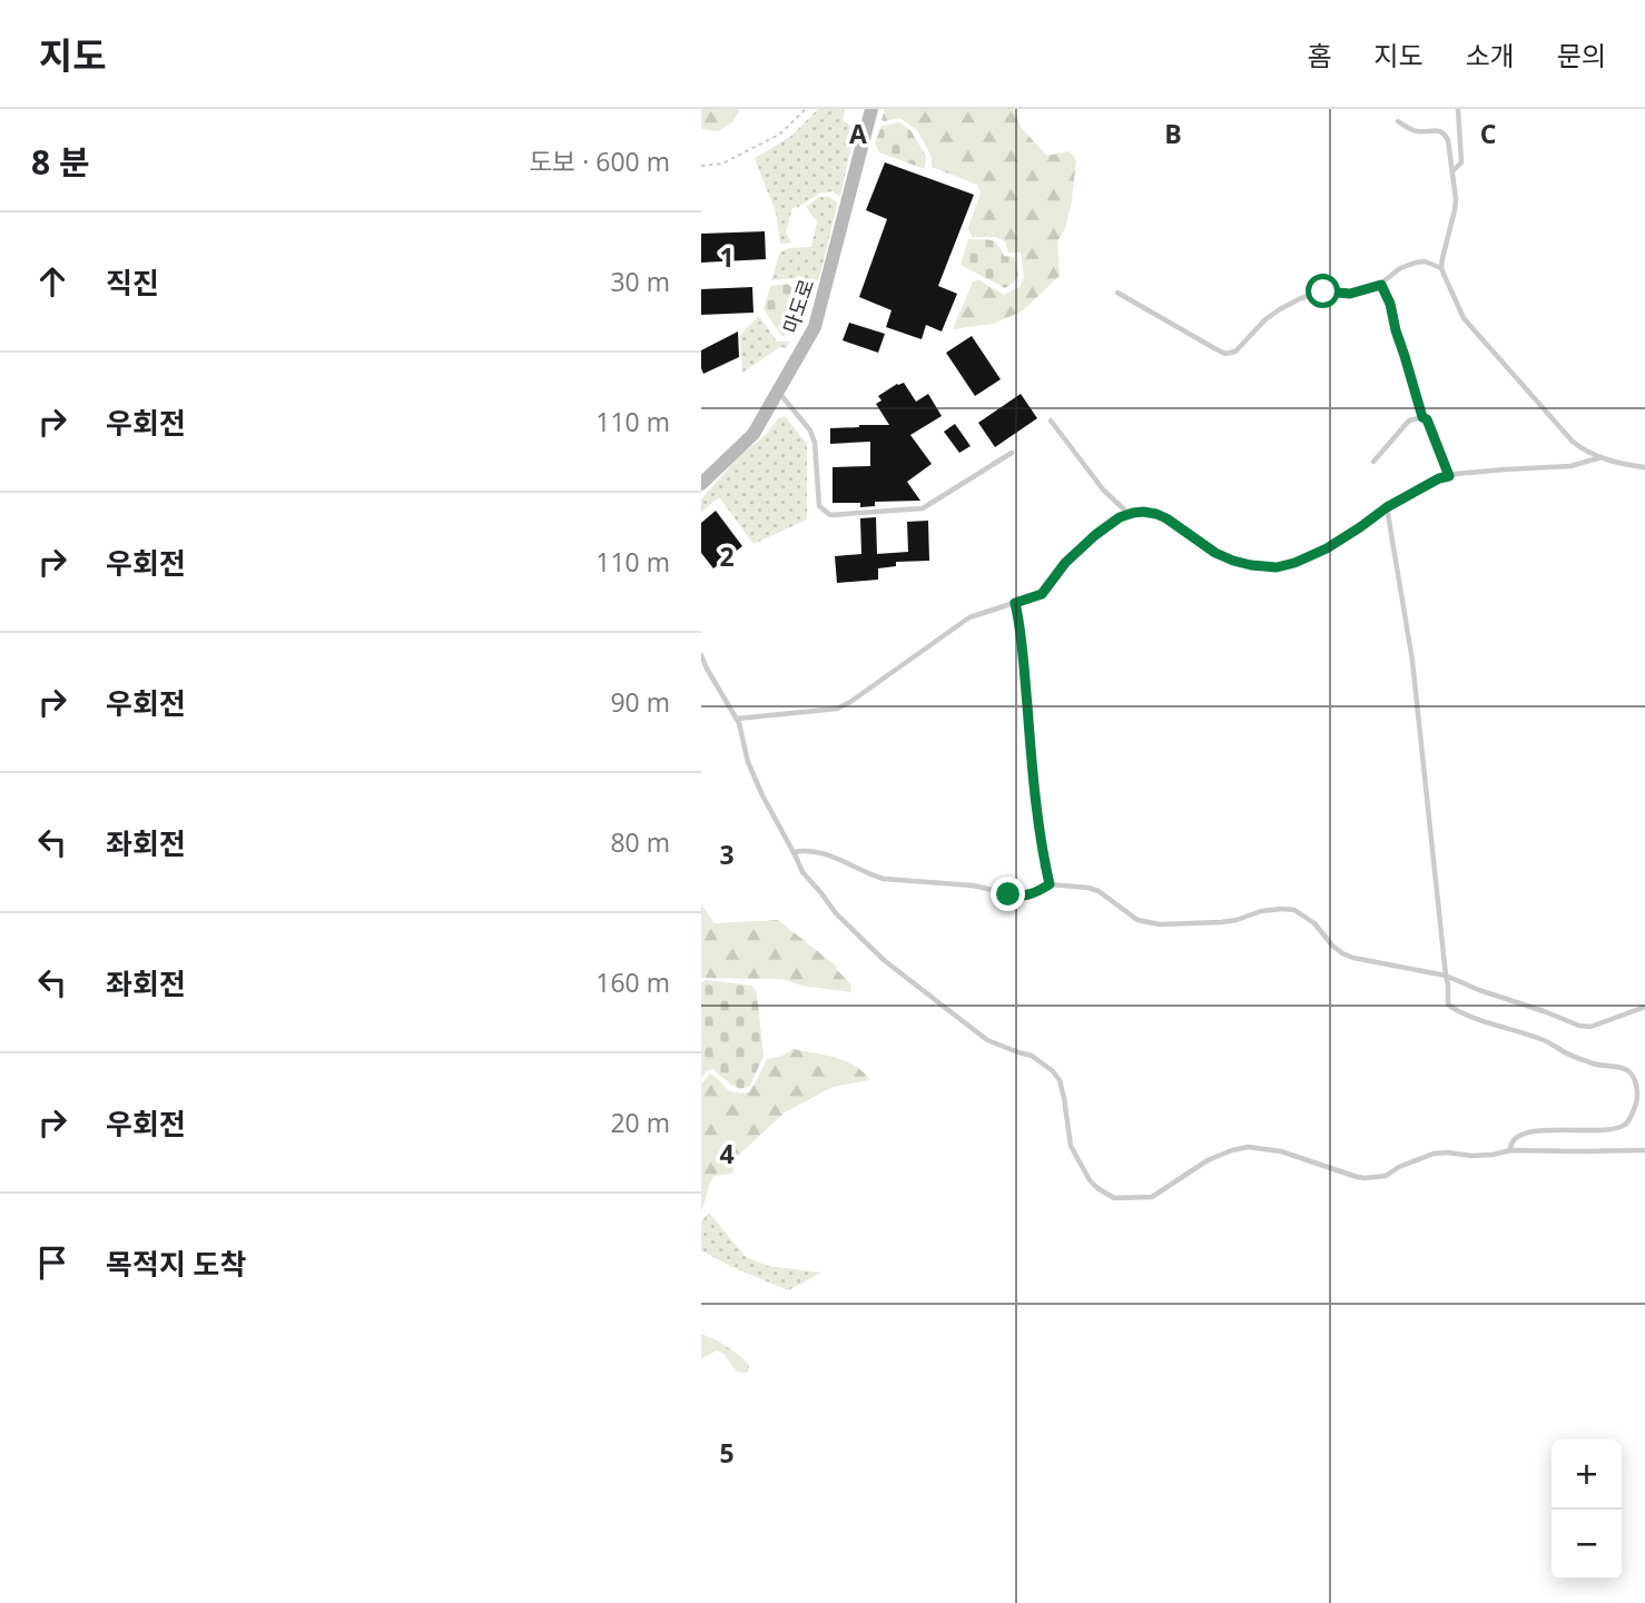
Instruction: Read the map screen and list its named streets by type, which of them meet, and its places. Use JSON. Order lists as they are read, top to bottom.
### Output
{
  "streets": {
    "main road": ["마도로"]
  },
  "page": {
    "header": "지도",
    "nav": [
      "홈",
      "지도",
      "소개",
      "문의"
    ],
    "heading": ["8 분", "도보 · 600 m"],
    "list": [
      ["직진", "30 m"],
      ["우회전", "110 m"],
      ["우회전", "110 m"],
      ["우회전", "90 m"],
      ["좌회전", "80 m"],
      ["좌회전", "160 m"],
      ["우회전", "20 m"],
      "목적지 도착"
    ],
    "map_buttons": ["+", "−"]
  },
  "grid": {
    "columns": ["A", "B", "C"],
    "rows": [
      "1",
      "2",
      "3",
      "4",
      "5"
    ]
  }
}
